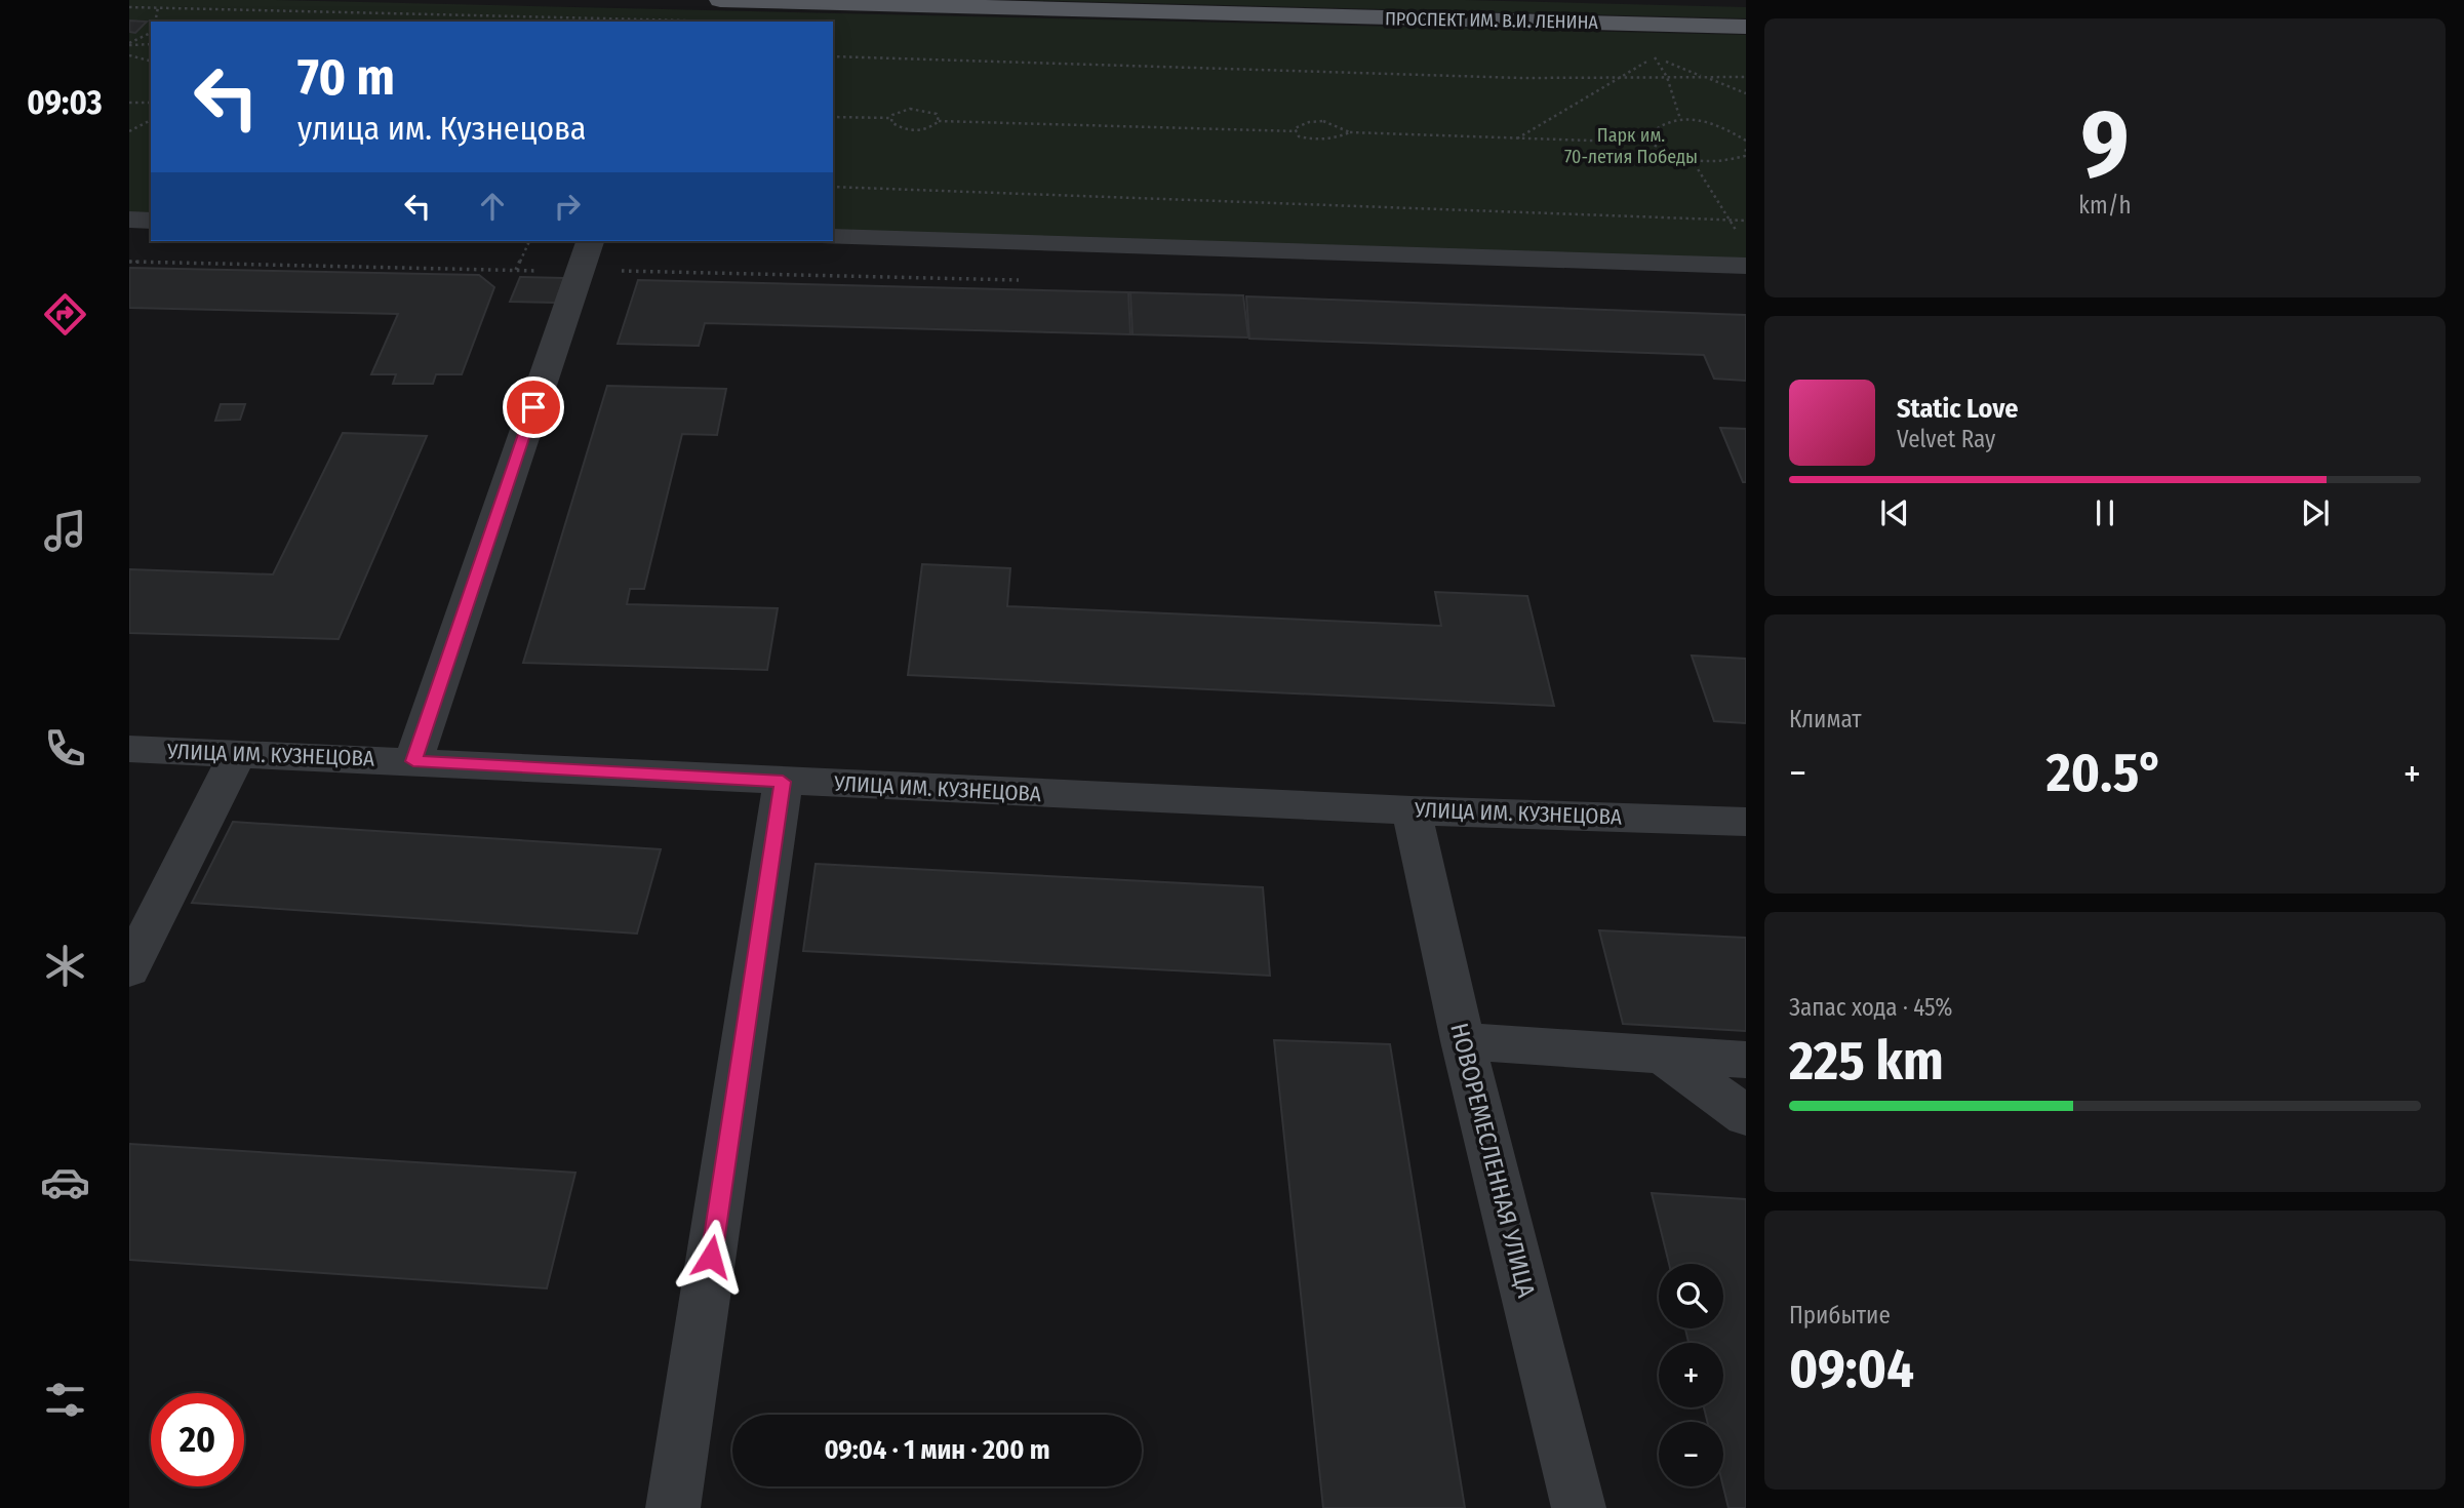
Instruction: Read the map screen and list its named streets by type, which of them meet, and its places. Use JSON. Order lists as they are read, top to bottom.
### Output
{
  "streets": {
    "main road": ["ПРОСПЕКТ ИМ. В.И. ЛЕНИНА"],
    "street": ["УЛИЦА ИМ. КУЗНЕЦОВА", "НОВОРЕМЕСЛЕННАЯ УЛИЦА"]
  },
  "crossings": [
    ["УЛИЦА ИМ. КУЗНЕЦОВА", "НОВОРЕМЕСЛЕННАЯ УЛИЦА"]
  ],
  "parks": ["Парк им. 70-летия Победы"],
  "page": {
    "tabs": "09:03",
    "tile": [
      ["9", "km/h"],
      "Климат",
      ["Запас хода · 45%", "225 km"],
      ["Прибытие", "09:04"]
    ],
    "turn": ["70 m", "улица им. Кузнецова"],
    "song": ["Static Love", "Velvet Ray"],
    "heat": ["−", "20.5°", "+"],
    "map_buttons": ["+", "−"],
    "limit": "20",
    "trip": "09:04 · 1 мин · 200 m"
  }
}
